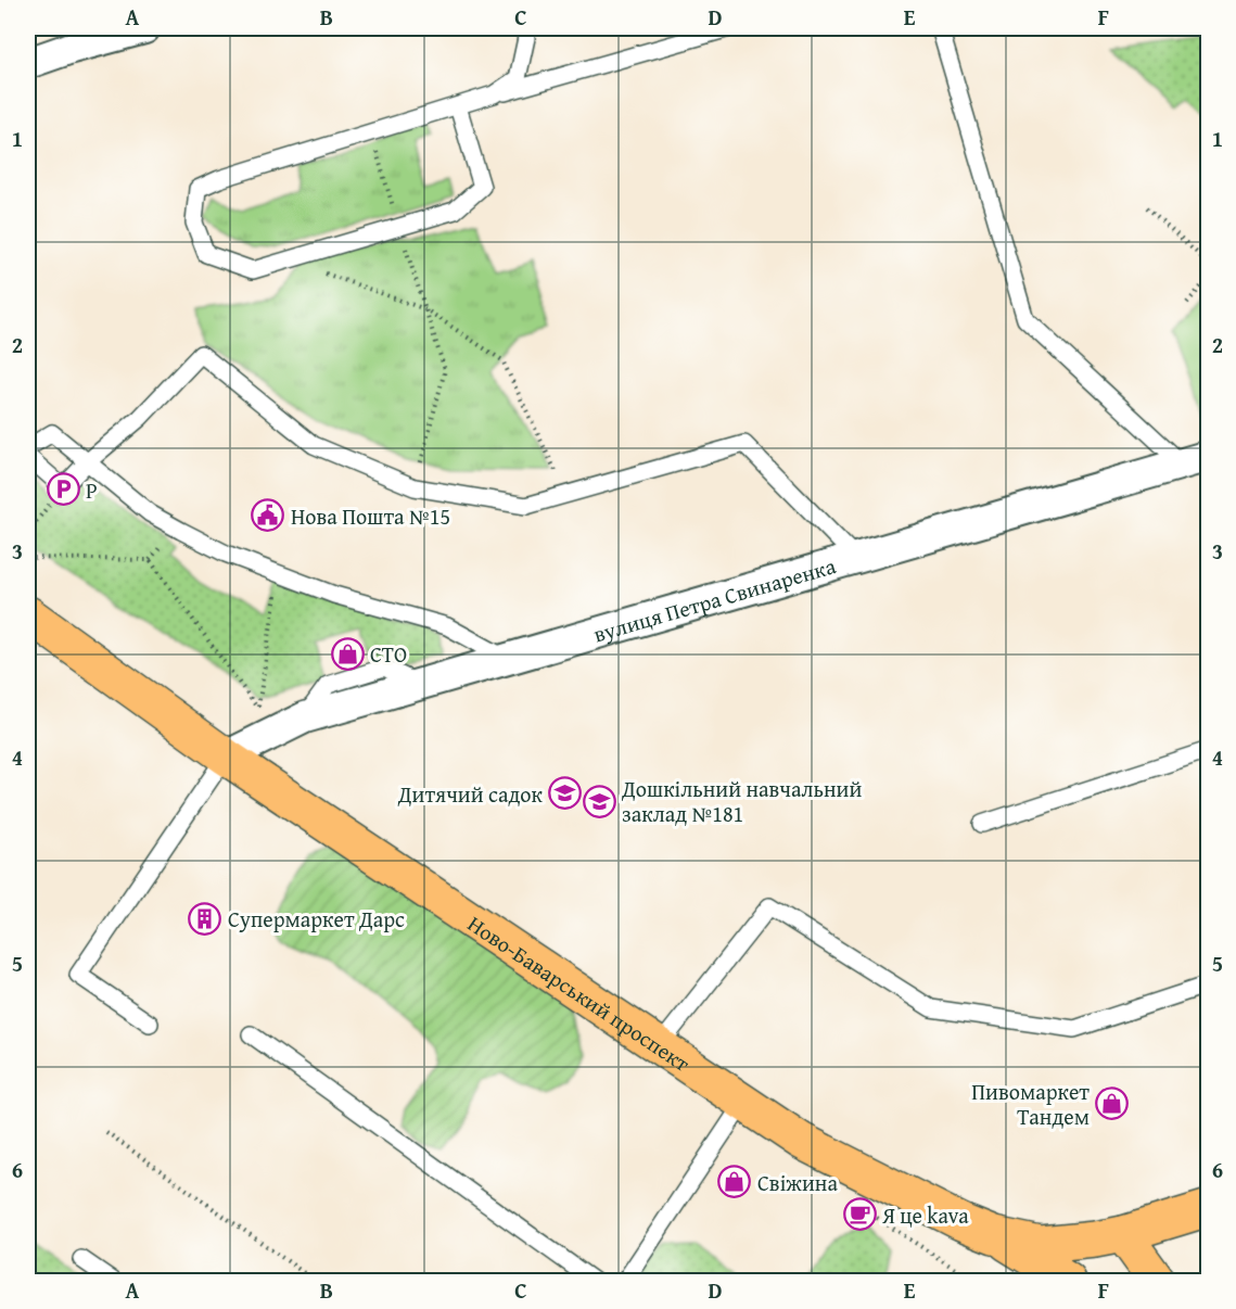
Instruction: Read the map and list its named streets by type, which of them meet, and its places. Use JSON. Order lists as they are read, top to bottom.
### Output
{
  "streets": {
    "main road": ["Ново-Баварський проспект"],
    "street": ["вулиця Петра Свинаренка"]
  },
  "crossings": [
    ["вулиця Петра Свинаренка", "Ново-Баварський проспект"]
  ],
  "places": {
    "parking": ["Р"],
    "public building": ["Нова Пошта №15"],
    "shop": ["СТО", "Пивомаркет Тандем", "Свіжина"],
    "school or university": ["Дитячий садок", "Дошкільний навчальний заклад №181"],
    "building": ["Супермаркет Дарс"],
    "cafe": ["Я це kava"]
  },
  "grid": {
    "columns": [
      "A",
      "B",
      "C",
      "D",
      "E",
      "F"
    ],
    "rows": [
      "1",
      "2",
      "3",
      "4",
      "5",
      "6"
    ]
  }
}
